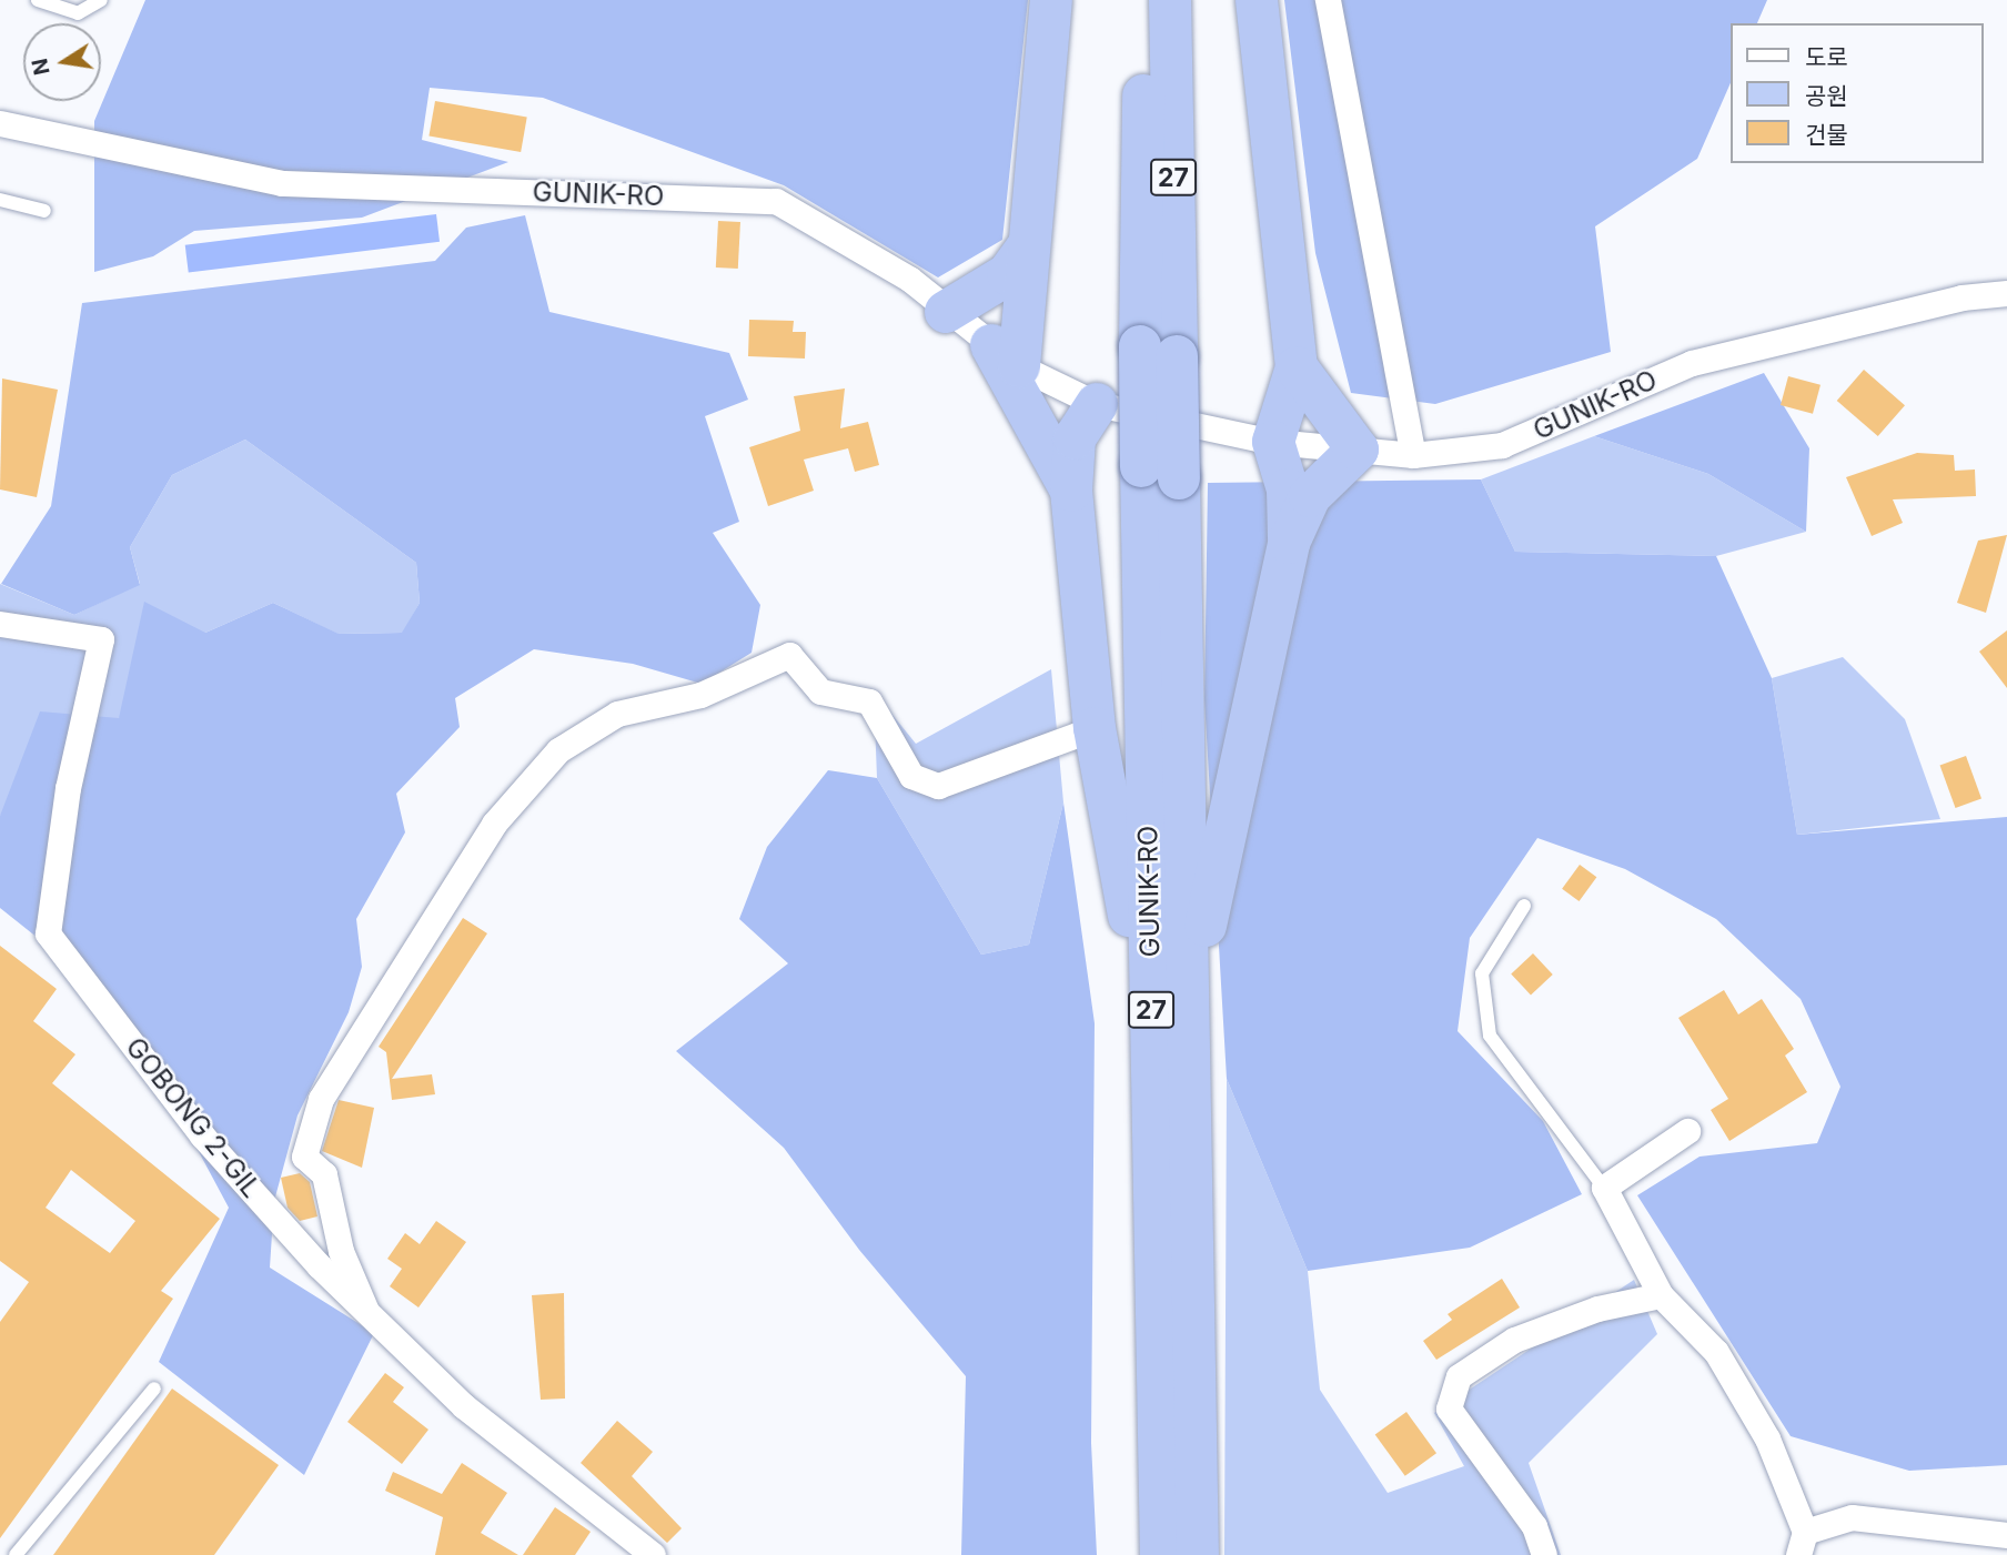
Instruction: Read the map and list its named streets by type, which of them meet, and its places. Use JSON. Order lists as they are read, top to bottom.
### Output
{
  "streets": {
    "highway": ["27", "GUNIK-RO"],
    "street": ["GOBONG 2-GIL"]
  },
  "legend": ["도로", "공원", "건물"],
  "north": "left"
}
